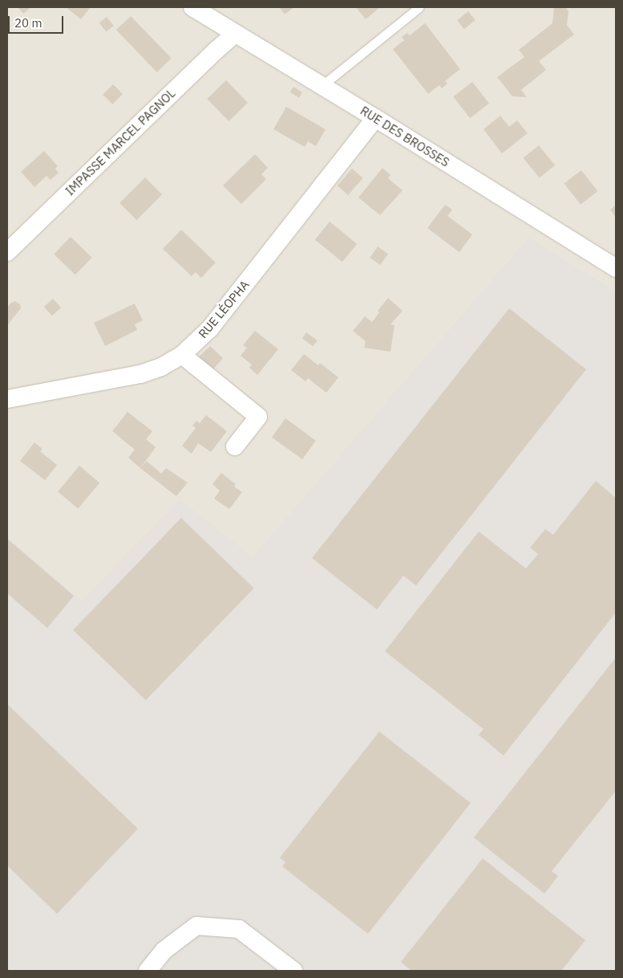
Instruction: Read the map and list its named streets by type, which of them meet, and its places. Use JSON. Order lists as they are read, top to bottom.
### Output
{
  "streets": {
    "street": ["RUE DES BROSSES", "IMPASSE MARCEL PAGNOL", "RUE LÉOPHA"]
  },
  "crossings": [
    ["RUE DES BROSSES", "IMPASSE MARCEL PAGNOL"],
    ["RUE DES BROSSES", "RUE LÉOPHA"]
  ],
  "scale_bar": "20 m"
}
